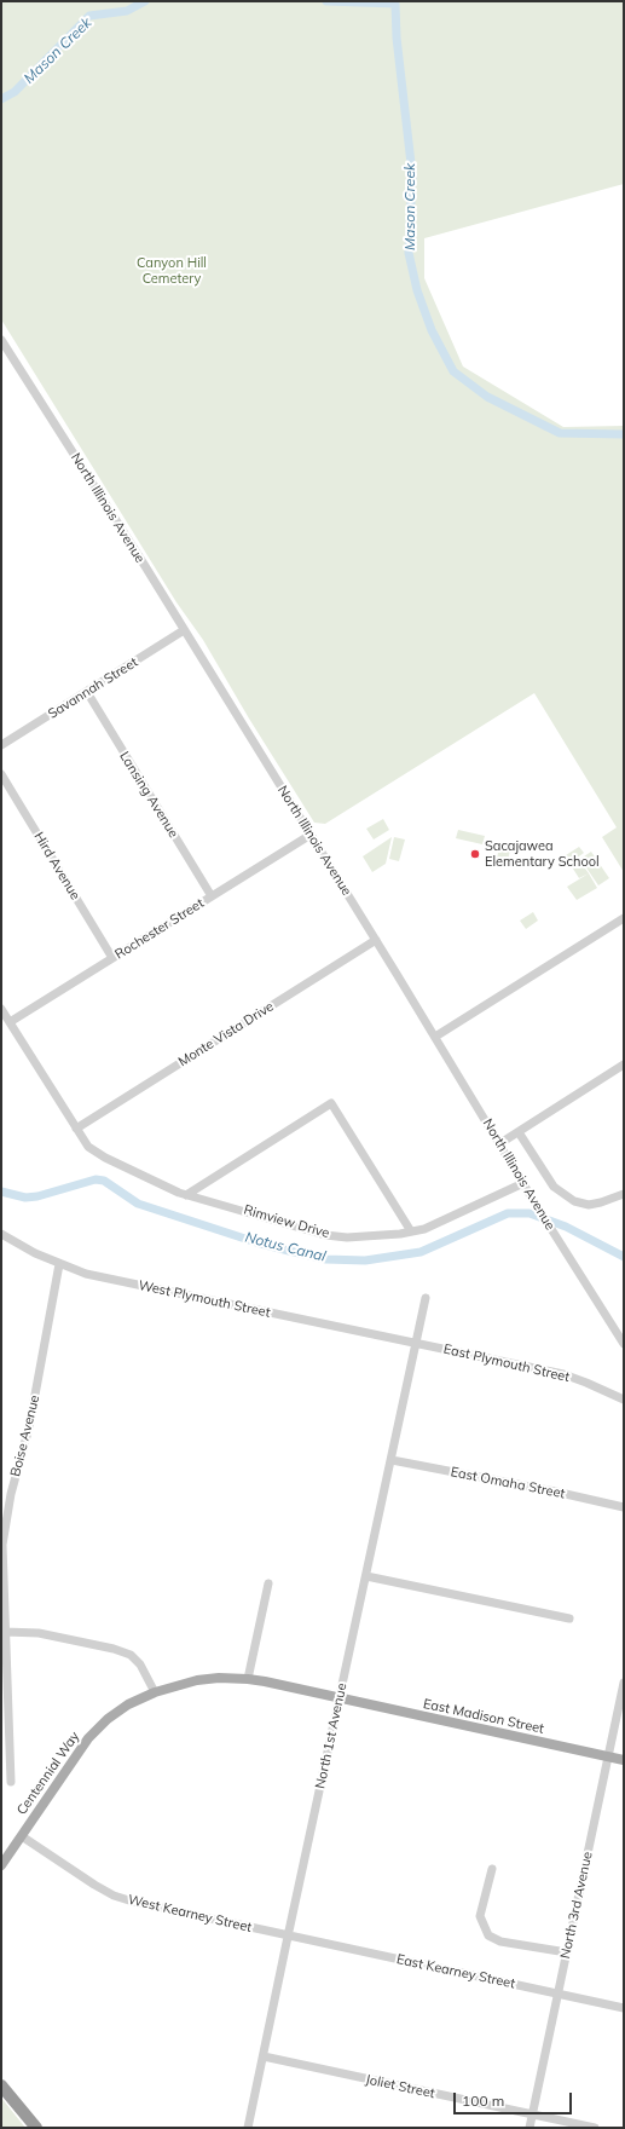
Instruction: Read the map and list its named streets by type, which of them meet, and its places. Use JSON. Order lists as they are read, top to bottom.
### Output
{
  "streets": {
    "main road": ["East Madison Street", "Centennial Way"],
    "street": [
      "North Illinois Avenue",
      "Savannah Street",
      "Lansing Avenue",
      "Hird Avenue",
      "Rochester Street",
      "Monte Vista Drive",
      "Rimview Drive",
      "West Plymouth Street",
      "East Plymouth Street",
      "Boise Avenue",
      "East Omaha Street",
      "North 1st Avenue",
      "North 3rd Avenue",
      "West Kearney Street",
      "East Kearney Street",
      "Joliet Street"
    ]
  },
  "crossings": [
    ["North Illinois Avenue", "Savannah Street"],
    ["North Illinois Avenue", "Rochester Street"],
    ["North Illinois Avenue", "Monte Vista Drive"],
    ["North Illinois Avenue", "Rimview Drive"],
    ["Savannah Street", "Lansing Avenue"],
    ["Lansing Avenue", "Rochester Street"],
    ["Hird Avenue", "Rochester Street"],
    ["Rochester Street", "Rimview Drive"],
    ["Monte Vista Drive", "Rimview Drive"],
    ["West Plymouth Street", "East Plymouth Street"],
    ["West Plymouth Street", "Boise Avenue"],
    ["West Plymouth Street", "North 1st Avenue"],
    ["East Plymouth Street", "North 1st Avenue"],
    ["East Omaha Street", "North 1st Avenue"],
    ["East Madison Street", "North 1st Avenue"],
    ["East Madison Street", "Centennial Way"],
    ["East Madison Street", "North 3rd Avenue"],
    ["North 1st Avenue", "West Kearney Street"],
    ["North 1st Avenue", "East Kearney Street"],
    ["North 1st Avenue", "Joliet Street"],
    ["Centennial Way", "West Kearney Street"],
    ["North 3rd Avenue", "East Kearney Street"],
    ["North 3rd Avenue", "Joliet Street"],
    ["West Kearney Street", "East Kearney Street"]
  ],
  "water": ["Mason Creek", "Notus Canal"],
  "parks": ["Canyon Hill Cemetery"],
  "places": ["Sacajawea Elementary School"],
  "scale_bar": "100 m"
}
